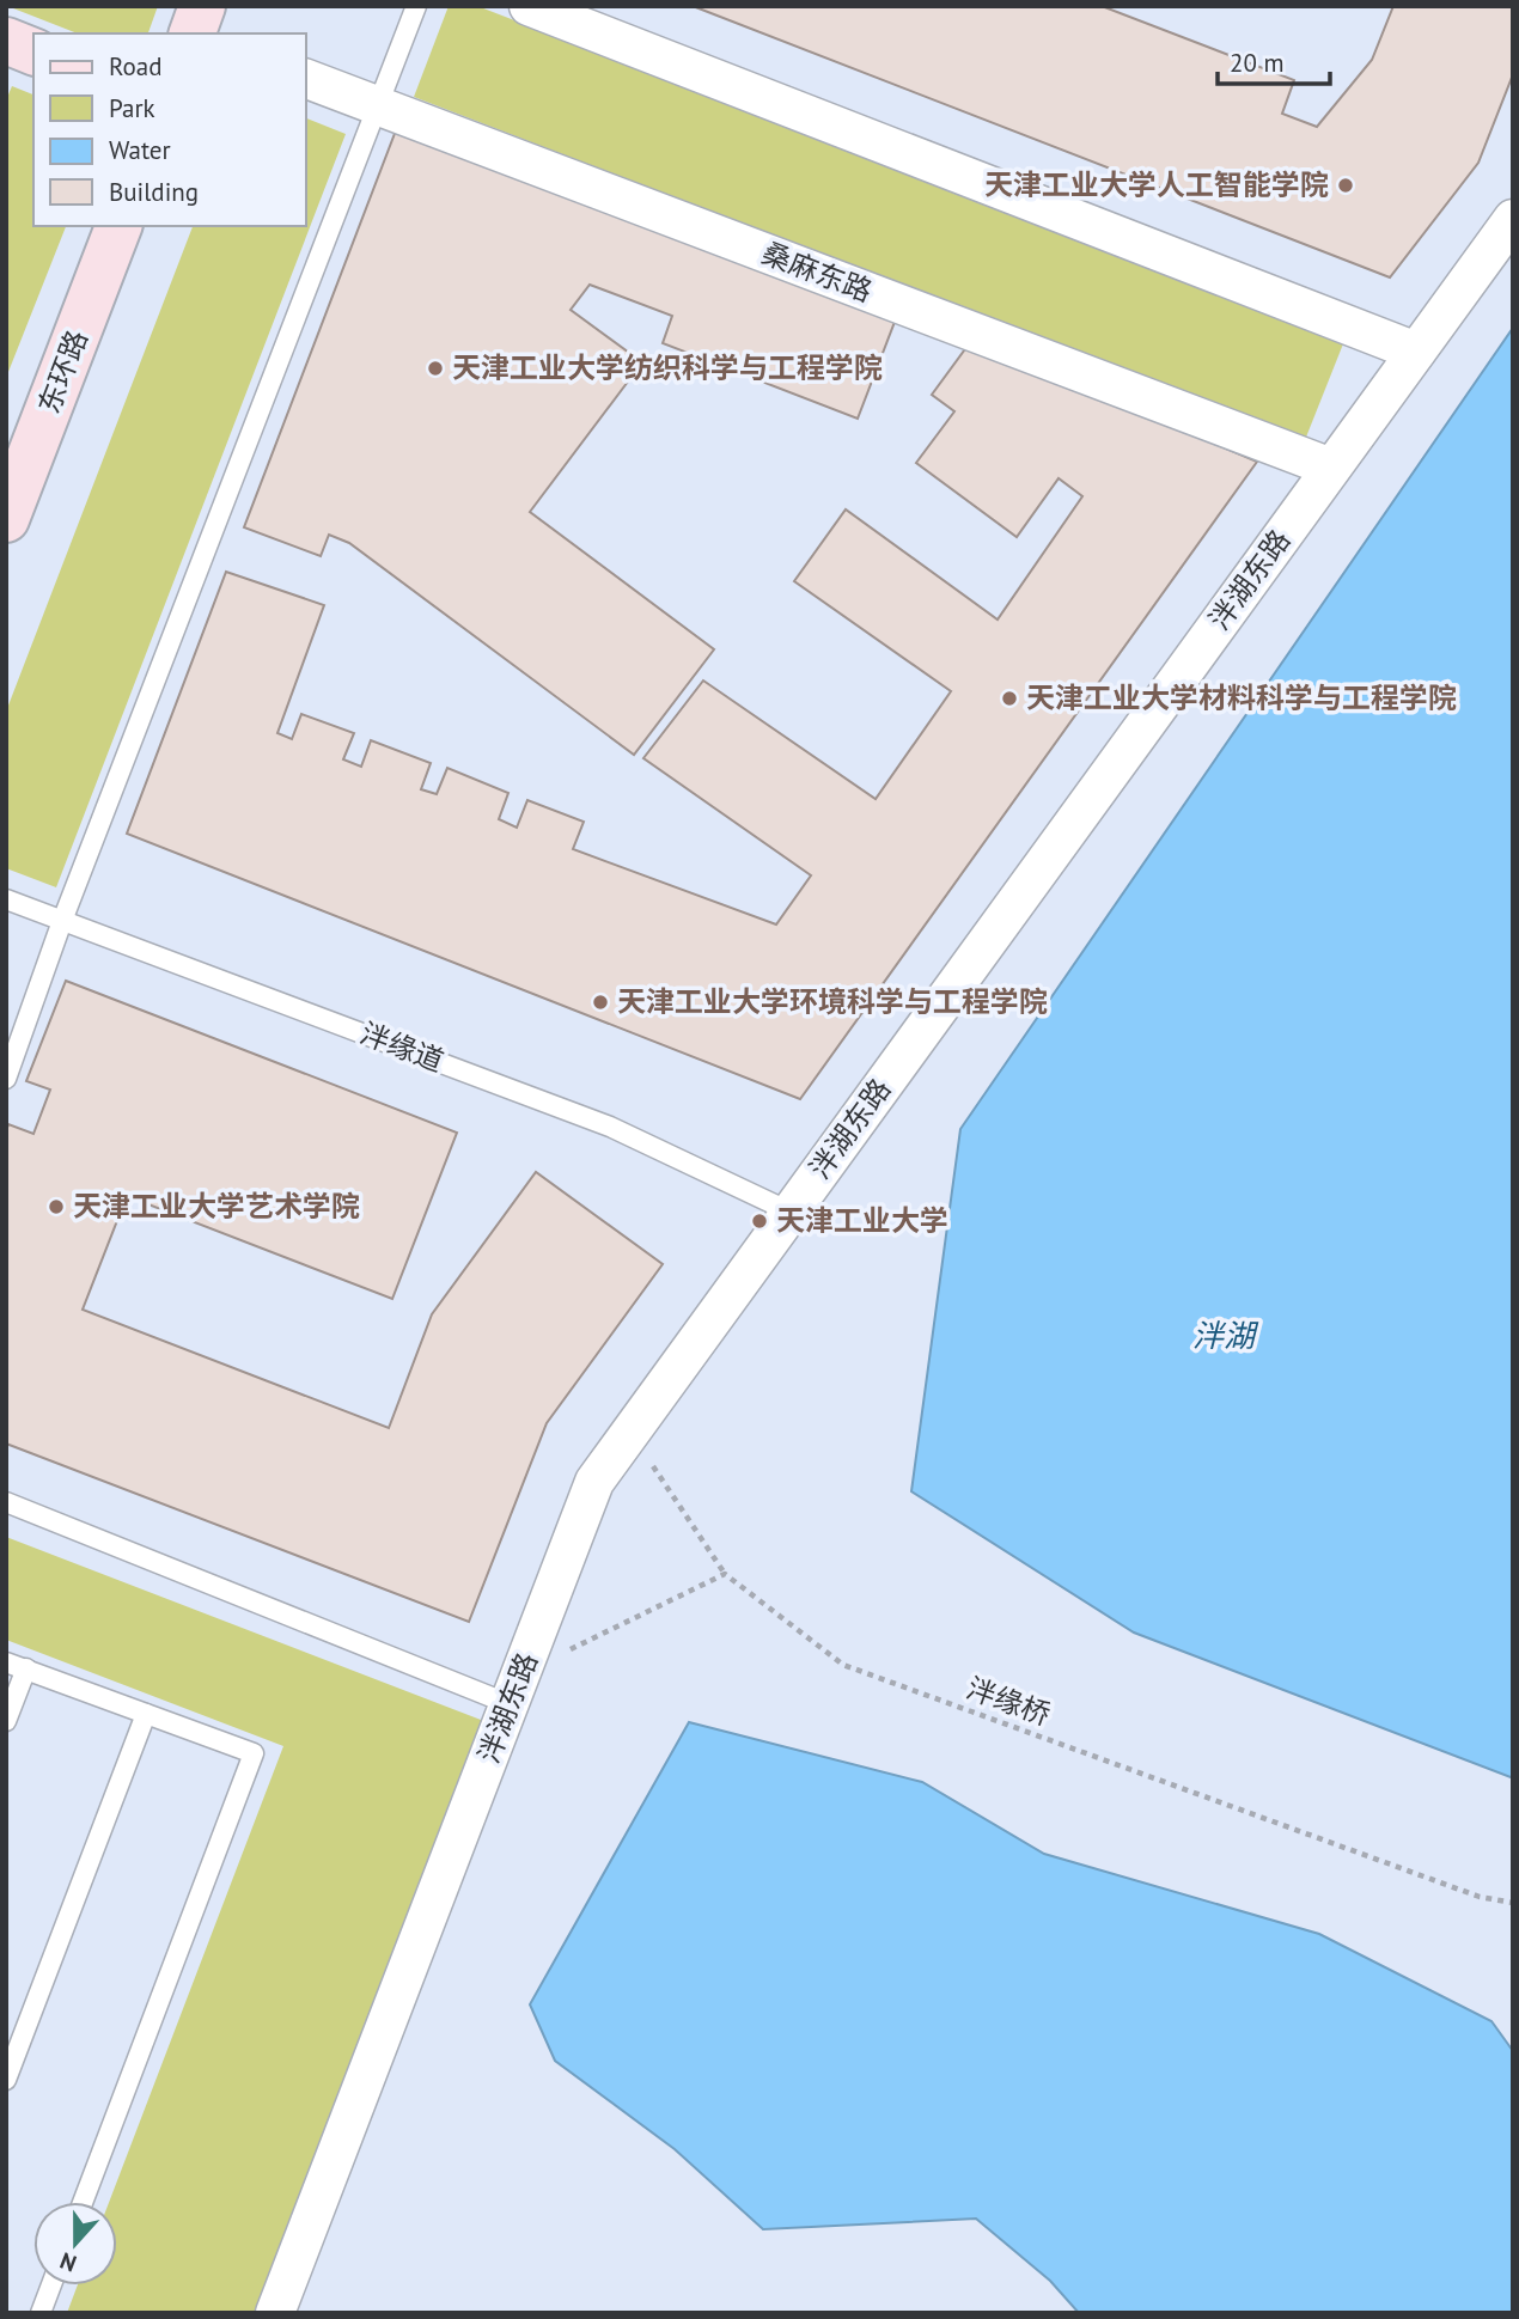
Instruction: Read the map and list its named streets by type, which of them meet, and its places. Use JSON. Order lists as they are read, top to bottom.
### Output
{
  "streets": {
    "street": ["桑麻东路", "东环路", "泮湖东路"],
    "lane": ["泮缘道"],
    "path": ["泮缘桥"]
  },
  "crossings": [
    ["桑麻东路", "泮湖东路"],
    ["泮湖东路", "泮缘道"],
    ["泮湖东路", "泮缘桥"]
  ],
  "water": ["泮湖"],
  "places": [
    "天津工业大学人工智能学院",
    "天津工业大学纺织科学与工程学院",
    "天津工业大学材料科学与工程学院",
    "天津工业大学环境科学与工程学院",
    "天津工业大学艺术学院",
    "天津工业大学"
  ],
  "legend": [
    "Road",
    "Park",
    "Water",
    "Building"
  ],
  "scale_bar": "20 m",
  "north": "bottom"
}
